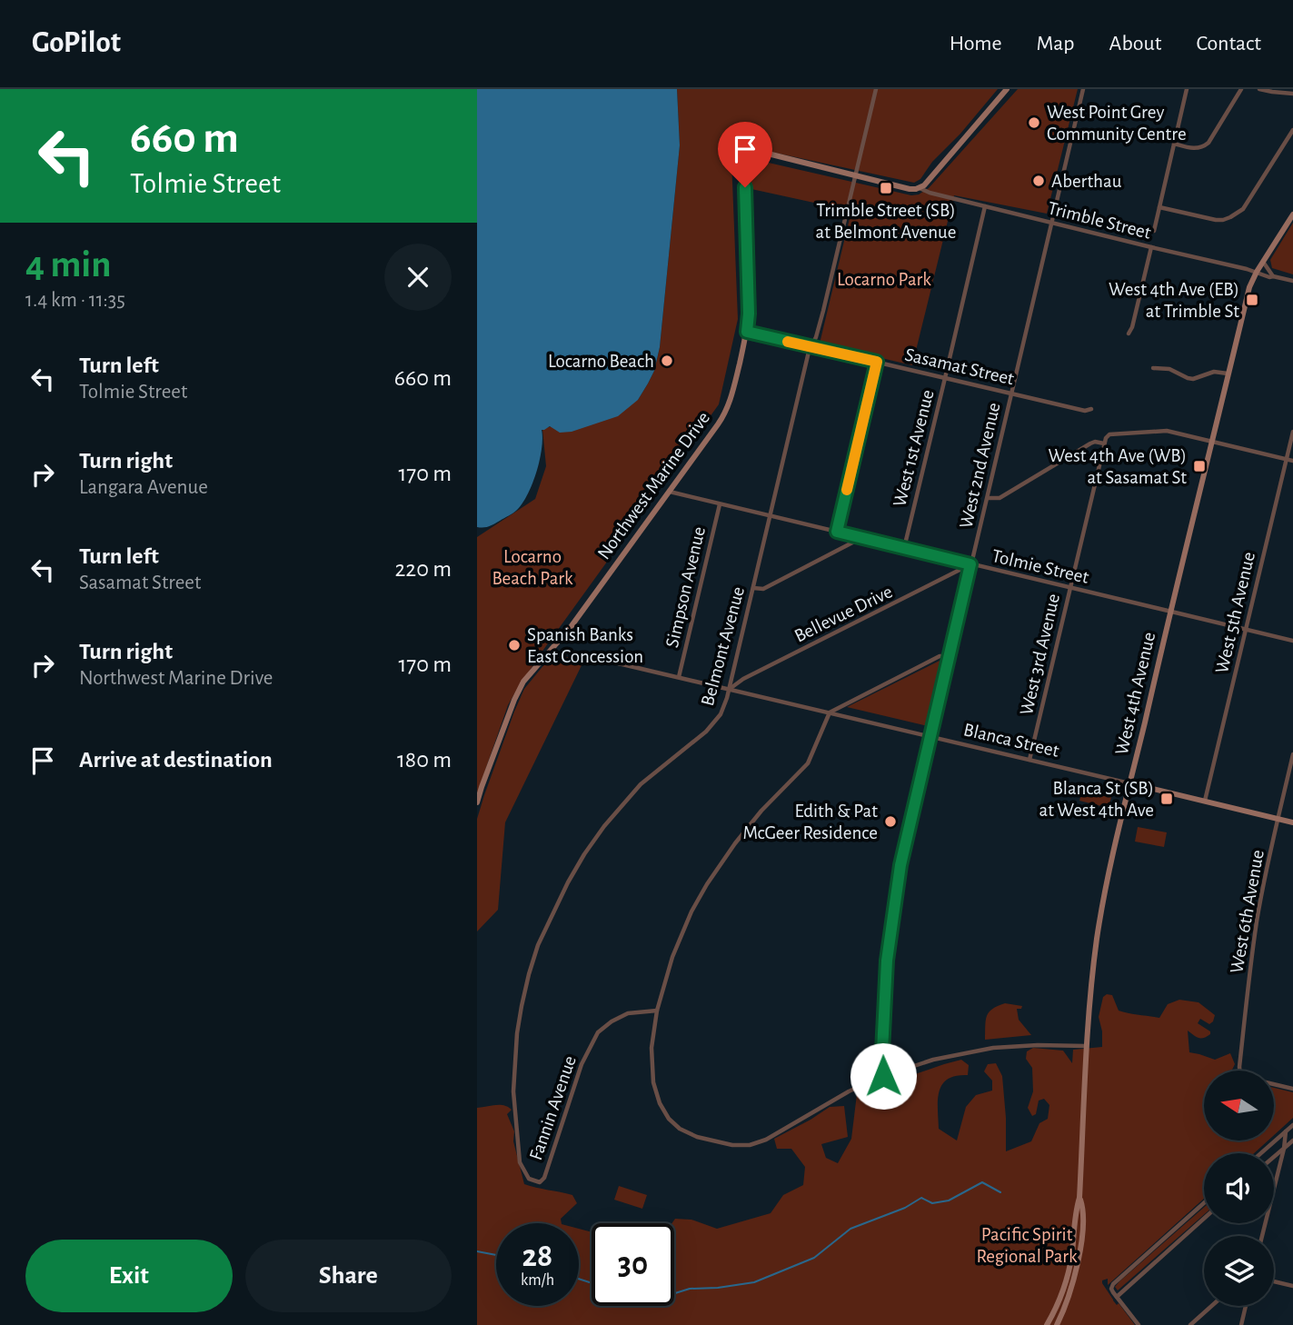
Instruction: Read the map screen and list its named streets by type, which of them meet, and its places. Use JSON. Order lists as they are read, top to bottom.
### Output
{
  "streets": {
    "main road": ["Northwest Marine Drive", "West 4th Avenue", "Blanca Street"],
    "street": [
      "Trimble Street",
      "Sasamat Street",
      "West 1st Avenue",
      "West 2nd Avenue",
      "Tolmie Street",
      "Simpson Avenue",
      "West 5th Avenue",
      "Bellevue Drive",
      "Belmont Avenue",
      "West 3rd Avenue",
      "West 6th Avenue",
      "Fannin Avenue"
    ]
  },
  "crossings": [
    ["Trimble Street", "West 1st Avenue"],
    ["Trimble Street", "West 2nd Avenue"],
    ["Trimble Street", "Northwest Marine Drive"],
    ["Trimble Street", "West 4th Avenue"],
    ["Sasamat Street", "West 1st Avenue"],
    ["Sasamat Street", "West 2nd Avenue"],
    ["Sasamat Street", "Northwest Marine Drive"],
    ["Sasamat Street", "Belmont Avenue"],
    ["West 1st Avenue", "Tolmie Street"],
    ["West 2nd Avenue", "Tolmie Street"],
    ["West 2nd Avenue", "Bellevue Drive"],
    ["West 2nd Avenue", "Blanca Street"],
    ["Northwest Marine Drive", "Tolmie Street"],
    ["Northwest Marine Drive", "Belmont Avenue"],
    ["Tolmie Street", "Simpson Avenue"],
    ["Tolmie Street", "West 5th Avenue"],
    ["Tolmie Street", "Bellevue Drive"],
    ["Tolmie Street", "Belmont Avenue"],
    ["Tolmie Street", "West 3rd Avenue"],
    ["Tolmie Street", "West 4th Avenue"],
    ["Simpson Avenue", "Blanca Street"],
    ["West 5th Avenue", "Blanca Street"],
    ["Bellevue Drive", "Belmont Avenue"],
    ["Bellevue Drive", "Blanca Street"],
    ["Belmont Avenue", "Blanca Street"],
    ["Belmont Avenue", "Fannin Avenue"],
    ["West 3rd Avenue", "Blanca Street"],
    ["West 4th Avenue", "Blanca Street"],
    ["Blanca Street", "West 6th Avenue"]
  ],
  "parks": ["Locarno Park", "Locarno Beach Park", "Pacific Spirit Regional Park"],
  "places": {
    "other": [
      "West Point Grey Community Centre",
      "Aberthau",
      "Locarno Beach",
      "Spanish Banks East Concession",
      "Edith & Pat McGeer Residence"
    ],
    "transit": [
      "Trimble Street (SB) at Belmont Avenue",
      "West 4th Ave (EB) at Trimble St",
      "West 4th Ave (WB) at Sasamat St",
      "Blanca St (SB) at West 4th Ave"
    ]
  },
  "north": "left",
  "page": {
    "header": "GoPilot",
    "nav": [
      "Home",
      "Map",
      "About",
      "Contact"
    ],
    "turn": ["660 m", "Tolmie Street"],
    "heading": ["4 min", "1.4 km · 11:35"],
    "list": [
      {
        "name": "Turn left",
        "note": "Tolmie Street",
        "value": "660 m"
      },
      {
        "name": "Turn right",
        "note": "Langara Avenue",
        "value": "170 m"
      },
      {
        "name": "Turn left",
        "note": "Sasamat Street",
        "value": "220 m"
      },
      {
        "name": "Turn right",
        "note": "Northwest Marine Drive",
        "value": "170 m"
      },
      {
        "name": "Arrive at destination",
        "value": "180 m"
      }
    ],
    "speed": "28 km/h",
    "limit": "30",
    "buttons": ["Exit", "Share"]
  }
}
